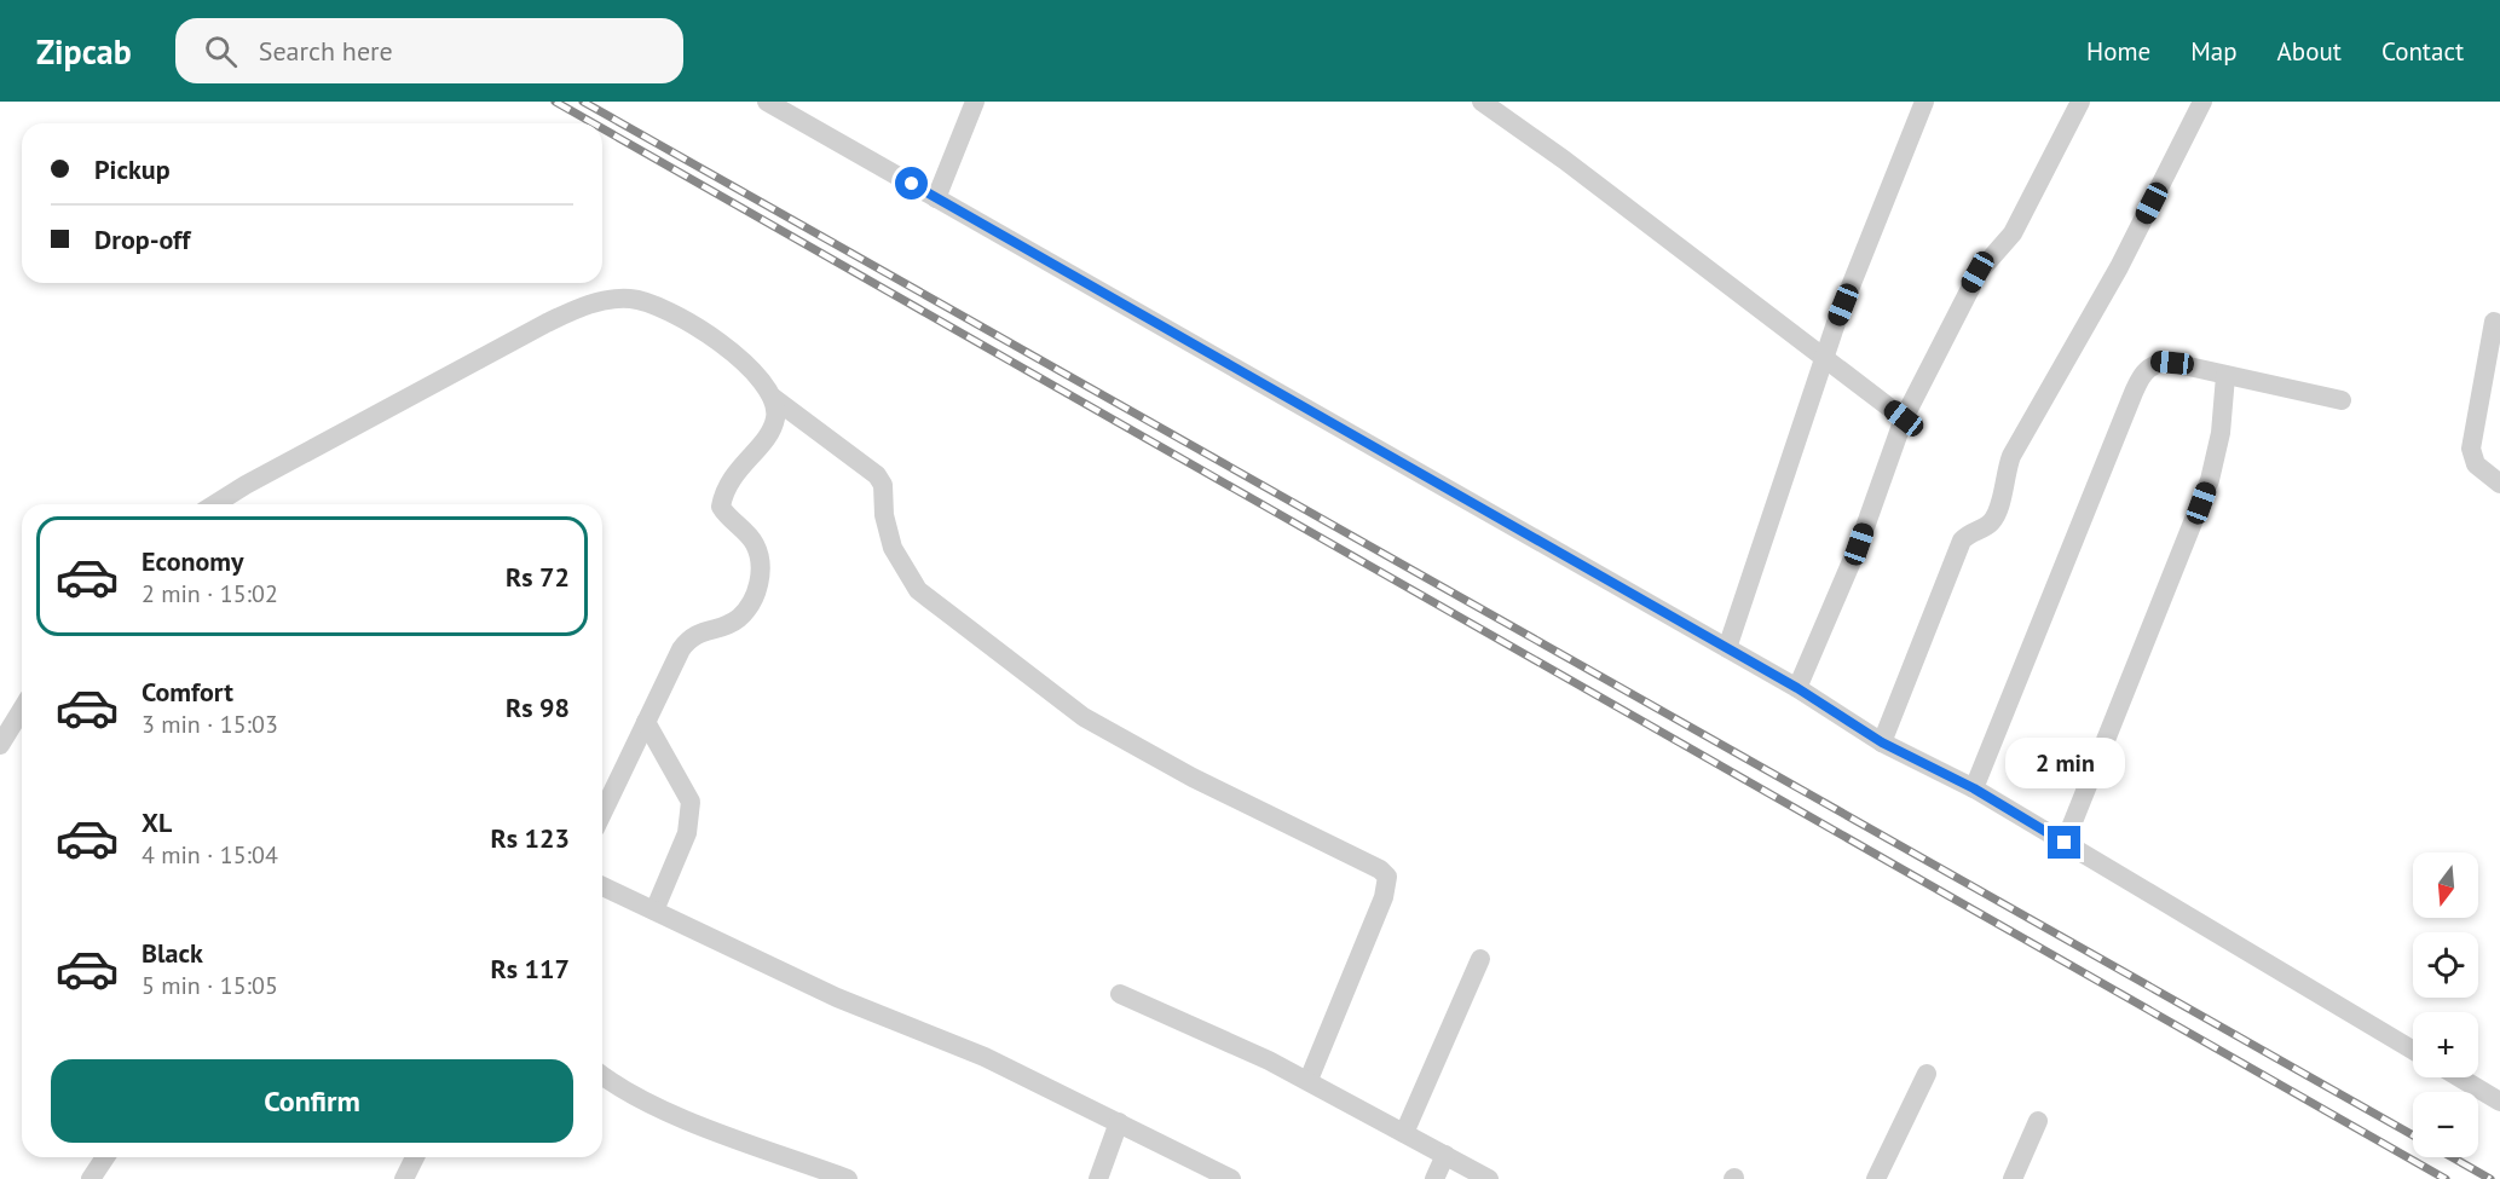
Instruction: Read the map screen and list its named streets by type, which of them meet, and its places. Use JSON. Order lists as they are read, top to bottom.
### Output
{
  "north": "bottom",
  "page": {
    "header": "Zipcab",
    "search": "Search here",
    "nav": [
      "Home",
      "Map",
      "About",
      "Contact"
    ],
    "banner": ["Pickup", "Drop-off"],
    "list": [
      {
        "name": "Economy",
        "note": "2 min · 15:02",
        "value": "Rs 72"
      },
      {
        "name": "Comfort",
        "note": "3 min · 15:03",
        "value": "Rs 98"
      },
      {
        "name": "XL",
        "note": "4 min · 15:04",
        "value": "Rs 123"
      },
      {
        "name": "Black",
        "note": "5 min · 15:05",
        "value": "Rs 117"
      }
    ],
    "bubble": "2 min",
    "map_buttons": ["+", "−"],
    "buttons": "Confirm"
  }
}
